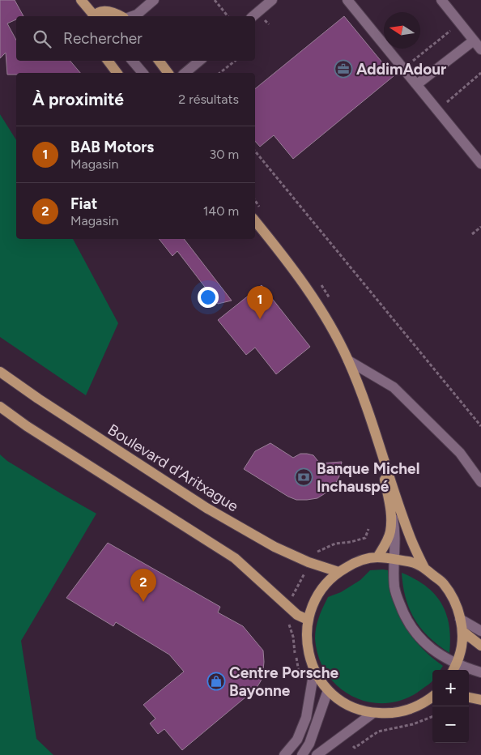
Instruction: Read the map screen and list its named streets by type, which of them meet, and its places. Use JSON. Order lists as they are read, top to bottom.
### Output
{
  "streets": {
    "main road": ["Boulevard d'Aritxague"]
  },
  "places": {
    "office": ["AddimAdour"],
    "bank": ["Banque Michel Inchauspé"],
    "shop": ["Centre Porsche Bayonne"]
  },
  "north": "left",
  "page": {
    "search": "Rechercher",
    "heading": ["À proximité", "2 résultats"],
    "list": [
      {
        "mark": "1",
        "name": "BAB Motors",
        "note": "Magasin",
        "value": "30 m"
      },
      {
        "mark": "2",
        "name": "Fiat",
        "note": "Magasin",
        "value": "140 m"
      }
    ],
    "pins": ["1", "2"],
    "map_buttons": ["+", "−"]
  }
}
